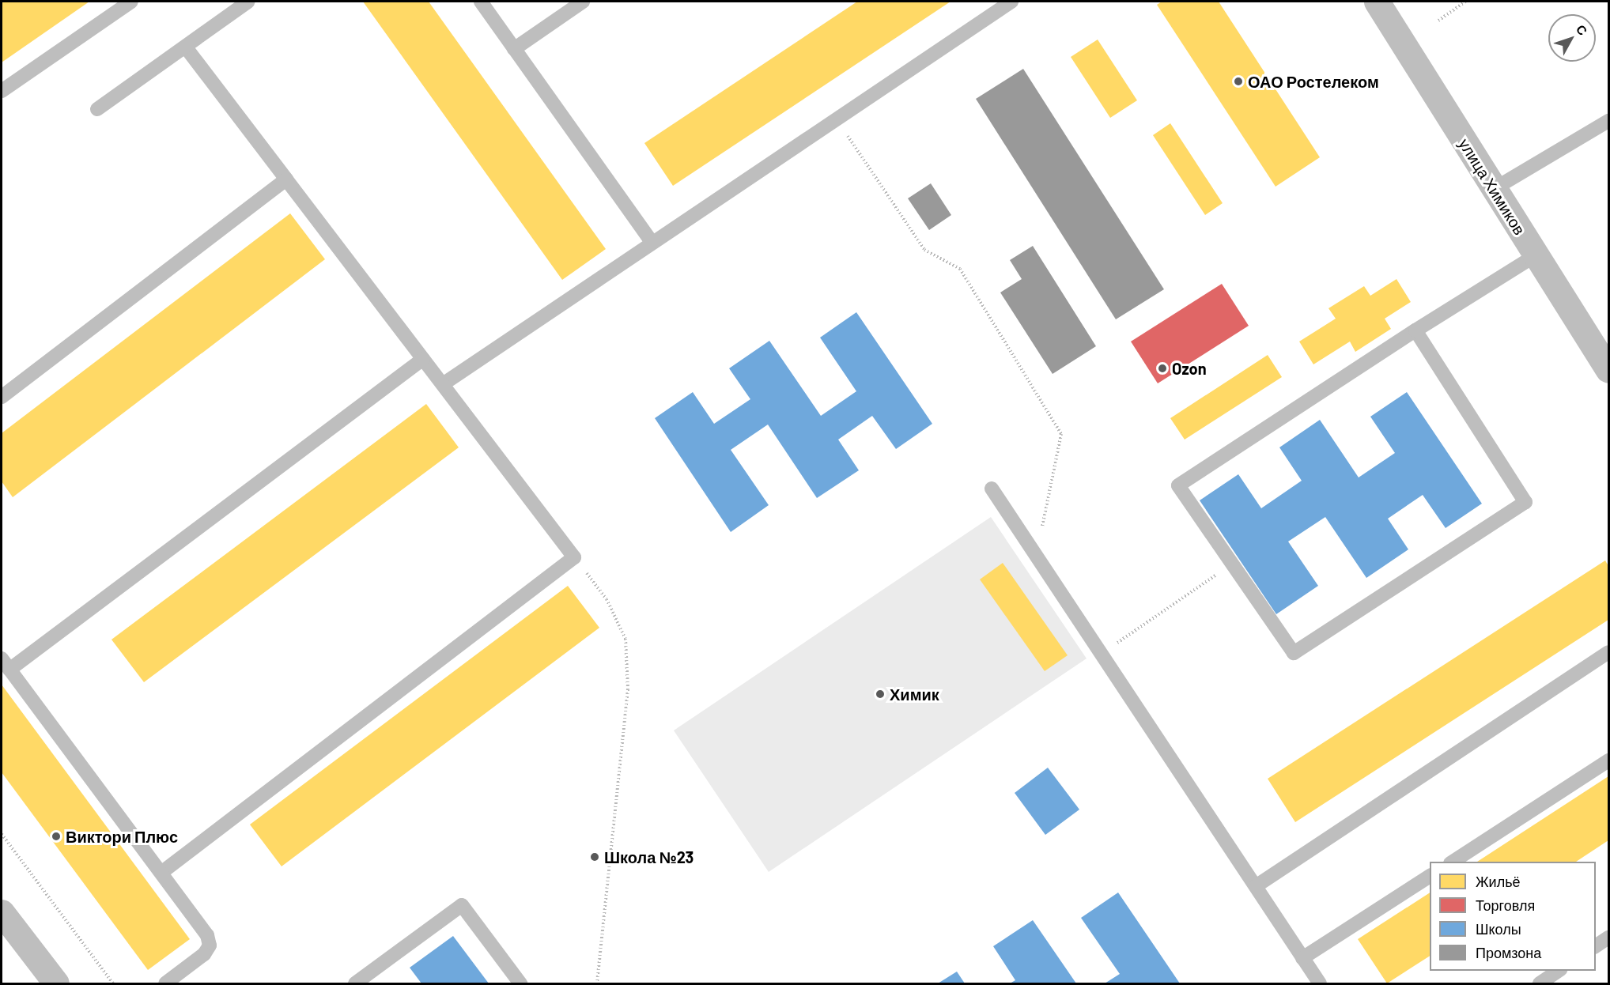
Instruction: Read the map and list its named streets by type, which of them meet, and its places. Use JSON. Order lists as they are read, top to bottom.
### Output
{
  "streets": {
    "street": ["улица Химиков"]
  },
  "places": [
    "ОАО Ростелеком",
    "Ozon",
    "Химик",
    "Виктори Плюс",
    "Школа №23"
  ],
  "legend": [
    "Жильё",
    "Торговля",
    "Школы",
    "Промзона"
  ],
  "north": "top right"
}
